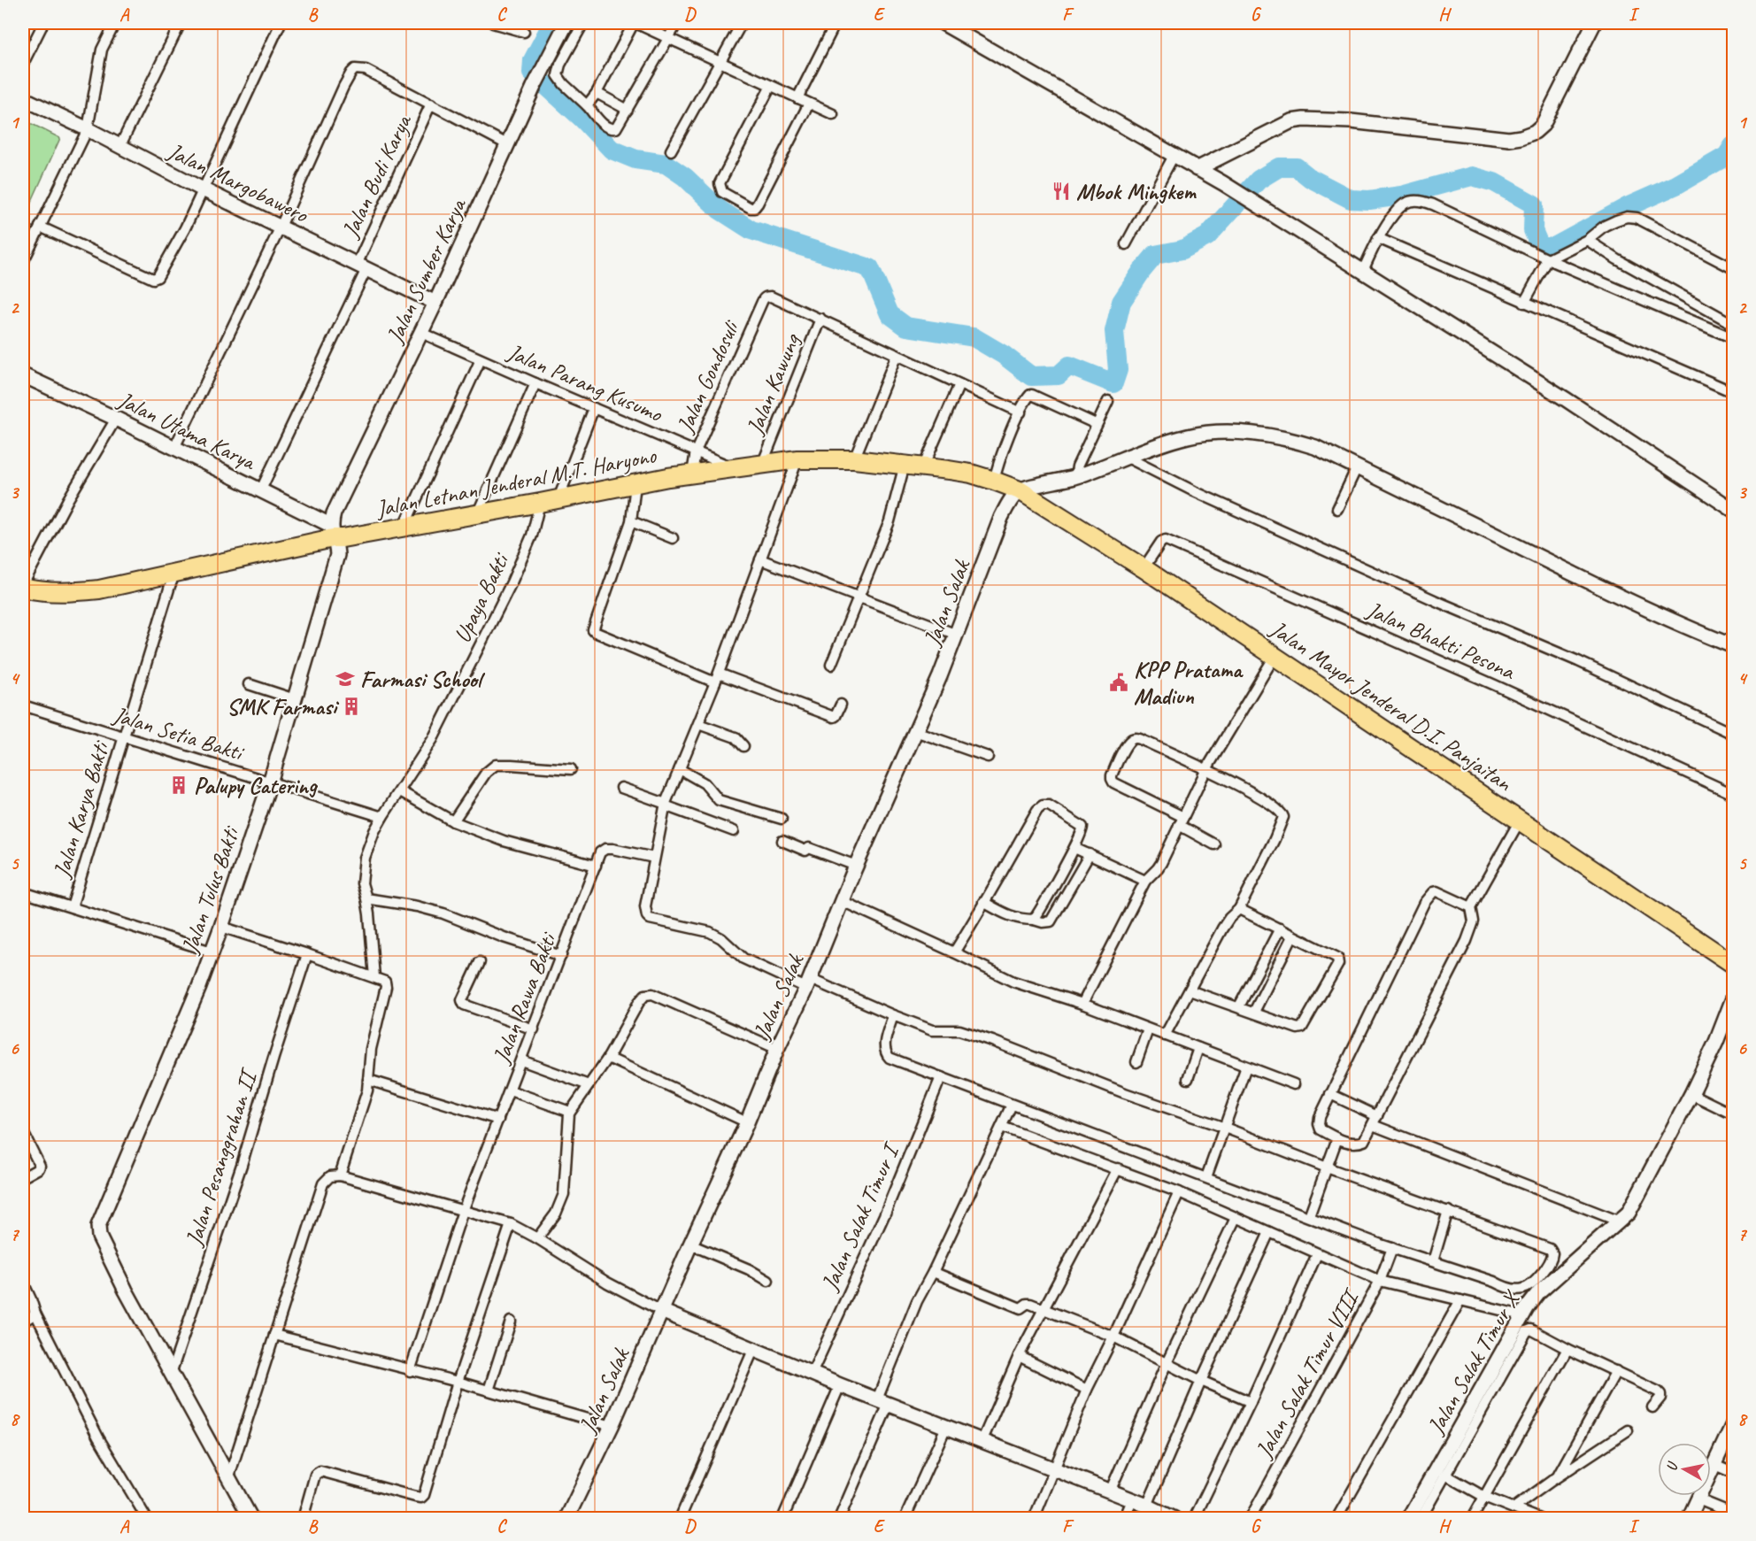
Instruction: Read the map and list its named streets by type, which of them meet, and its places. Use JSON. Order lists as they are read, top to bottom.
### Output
{
  "streets": {
    "highway": ["Jalan Letnan Jenderal M.T. Haryono", "Jalan Mayor Jenderal D.I. Panjaitan"],
    "street": [
      "Jalan Budi Karya",
      "Jalan Margobawero",
      "Jalan Sumber Karya",
      "Jalan Gondosuli",
      "Jalan Parang Kusumo",
      "Jalan Kawung",
      "Jalan Utama Karya",
      "Upaya Bakti",
      "Jalan Salak",
      "Jalan Bhakti Pesona",
      "Jalan Setia Bakti",
      "Jalan Karya Bakti",
      "Jalan Tulus Bakti",
      "Jalan Rawa Bakti",
      "Jalan Pesanggrahan II",
      "Jalan Salak Timur I",
      "Jalan Salak Timur X",
      "Jalan Salak Timur VIII"
    ]
  },
  "crossings": [
    ["Jalan Budi Karya", "Jalan Margobawero"],
    ["Jalan Budi Karya", "Jalan Utama Karya"],
    ["Jalan Margobawero", "Jalan Sumber Karya"],
    ["Jalan Sumber Karya", "Jalan Parang Kusumo"],
    ["Jalan Sumber Karya", "Jalan Utama Karya"],
    ["Jalan Sumber Karya", "Jalan Letnan Jenderal M.T. Haryono"],
    ["Jalan Sumber Karya", "Jalan Tulus Bakti"],
    ["Jalan Gondosuli", "Jalan Parang Kusumo"],
    ["Jalan Gondosuli", "Jalan Kawung"],
    ["Jalan Gondosuli", "Jalan Letnan Jenderal M.T. Haryono"],
    ["Jalan Parang Kusumo", "Jalan Letnan Jenderal M.T. Haryono"],
    ["Jalan Kawung", "Jalan Letnan Jenderal M.T. Haryono"],
    ["Jalan Utama Karya", "Jalan Letnan Jenderal M.T. Haryono"],
    ["Jalan Utama Karya", "Jalan Tulus Bakti"],
    ["Jalan Letnan Jenderal M.T. Haryono", "Upaya Bakti"],
    ["Jalan Letnan Jenderal M.T. Haryono", "Jalan Salak"],
    ["Jalan Letnan Jenderal M.T. Haryono", "Jalan Mayor Jenderal D.I. Panjaitan"],
    ["Jalan Letnan Jenderal M.T. Haryono", "Jalan Karya Bakti"],
    ["Jalan Letnan Jenderal M.T. Haryono", "Jalan Tulus Bakti"],
    ["Upaya Bakti", "Jalan Setia Bakti"],
    ["Jalan Salak", "Jalan Mayor Jenderal D.I. Panjaitan"],
    ["Jalan Bhakti Pesona", "Jalan Mayor Jenderal D.I. Panjaitan"],
    ["Jalan Setia Bakti", "Jalan Karya Bakti"],
    ["Jalan Setia Bakti", "Jalan Tulus Bakti"],
    ["Jalan Tulus Bakti", "Jalan Pesanggrahan II"]
  ],
  "places": {
    "restaurant": ["Mbok Mingkem"],
    "school or university": ["Farmasi School"],
    "public building": ["KPP Pratama Madiun"],
    "building": ["SMK Farmasi", "Palupy Catering"]
  },
  "north": "left",
  "grid": {
    "columns": [
      "A",
      "B",
      "C",
      "D",
      "E",
      "F",
      "G",
      "H",
      "I"
    ],
    "rows": [
      "1",
      "2",
      "3",
      "4",
      "5",
      "6",
      "7",
      "8"
    ]
  }
}
